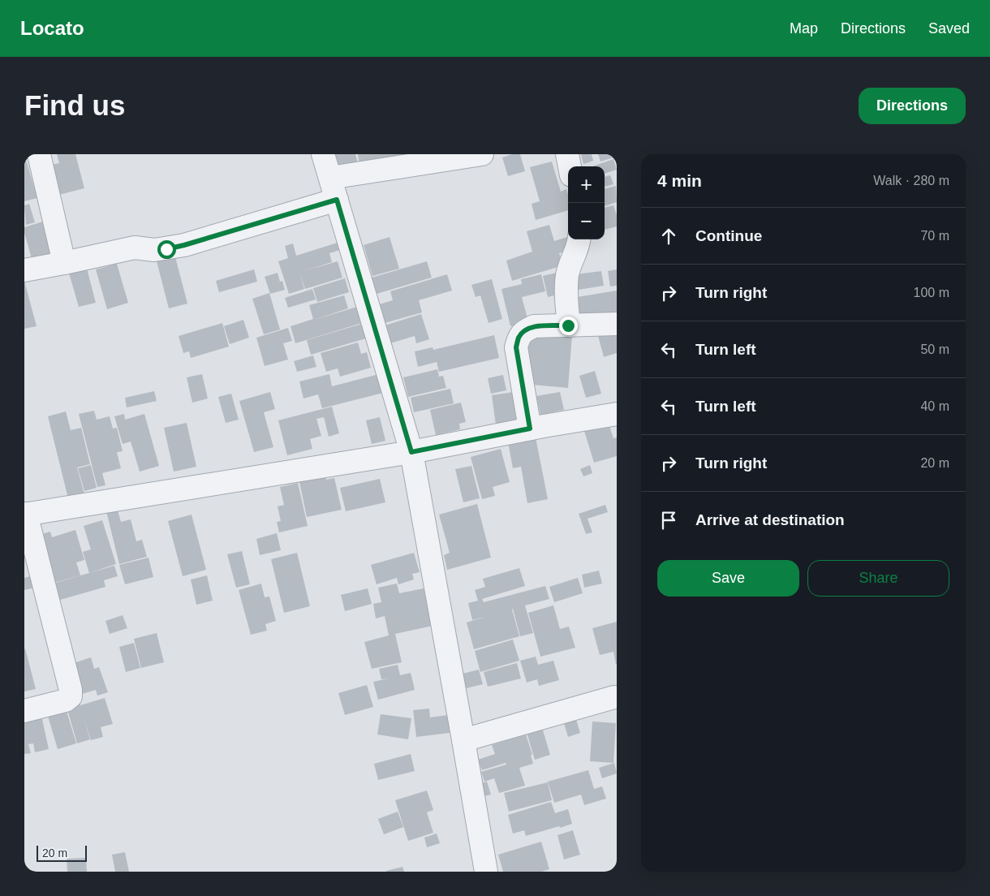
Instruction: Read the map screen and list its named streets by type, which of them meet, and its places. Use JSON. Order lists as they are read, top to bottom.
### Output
{
  "scale_bar": "20 m",
  "page": {
    "header": "Locato",
    "nav": ["Map", "Directions", "Saved"],
    "buttons": [
      "Directions",
      ["Save", "Share"]
    ],
    "title": "Find us",
    "heading": ["4 min", "Walk · 280 m"],
    "map_buttons": ["+", "−"],
    "list": [
      ["Continue", "70 m"],
      ["Turn right", "100 m"],
      ["Turn left", "50 m"],
      ["Turn left", "40 m"],
      ["Turn right", "20 m"],
      "Arrive at destination"
    ],
    "scale": "20 m"
  }
}
